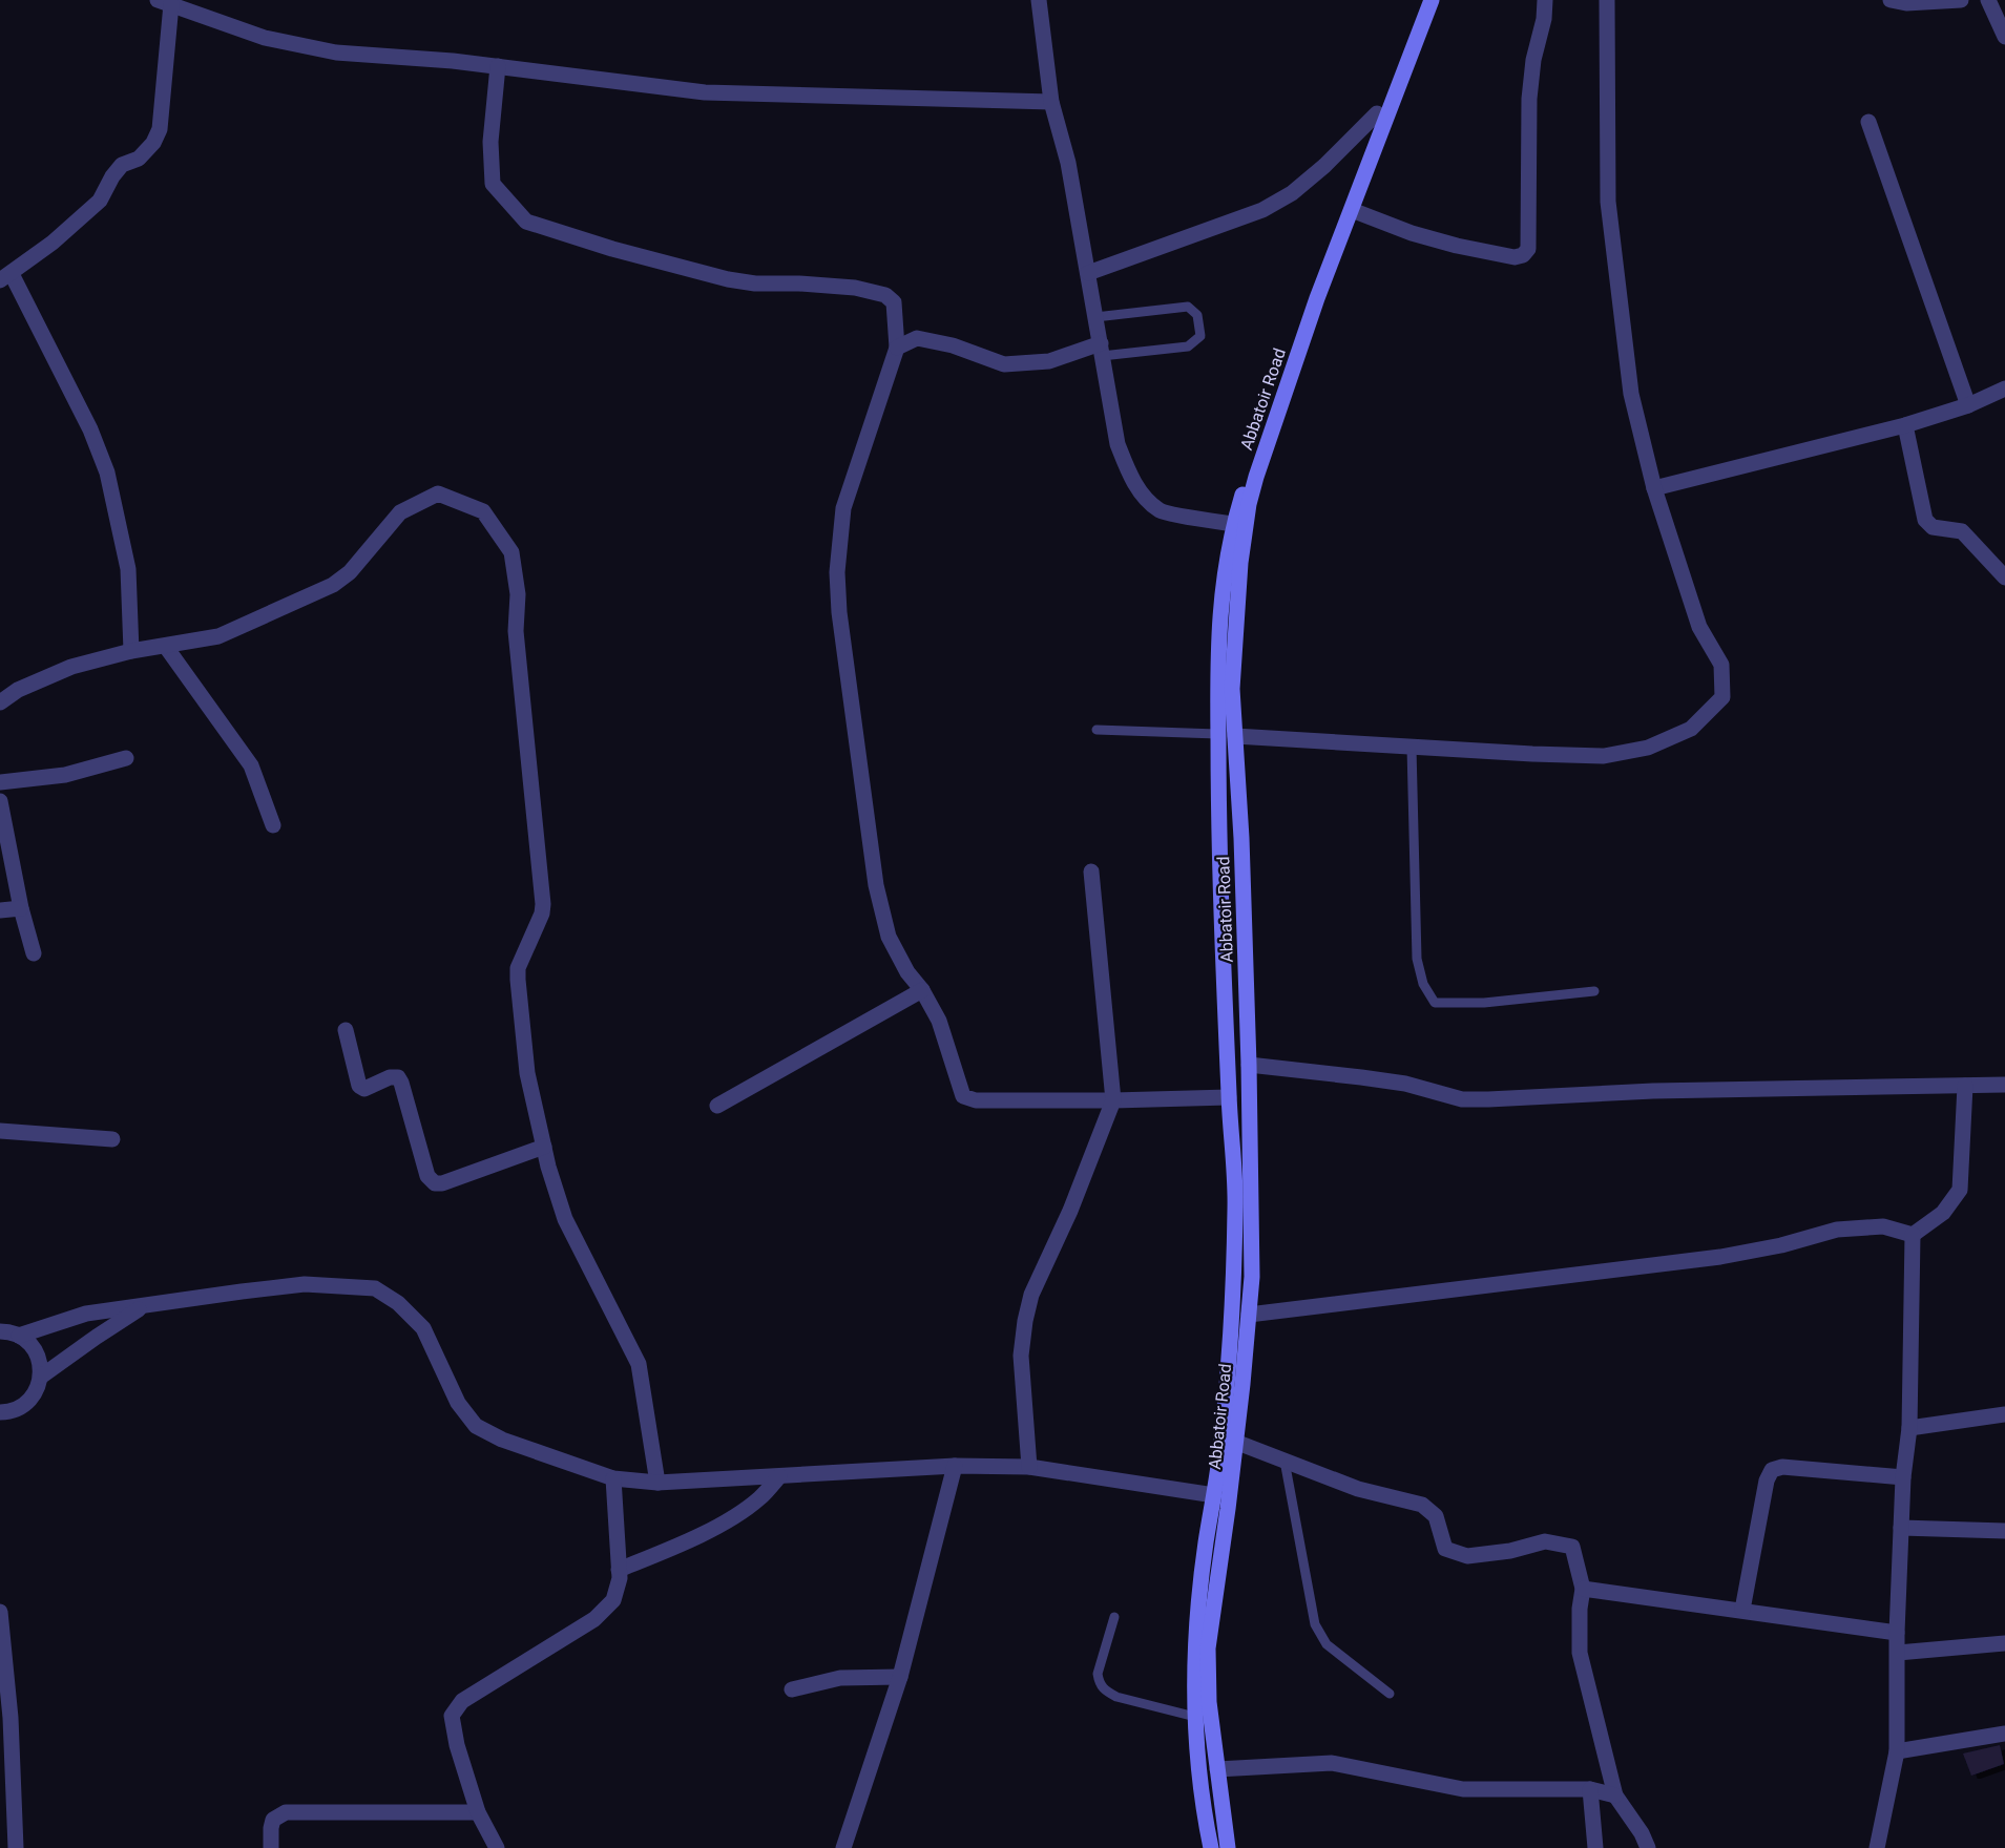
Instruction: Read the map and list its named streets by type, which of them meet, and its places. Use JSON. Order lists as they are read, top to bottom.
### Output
{
  "streets": {
    "street": ["Abbatoir Road"]
  }
}
